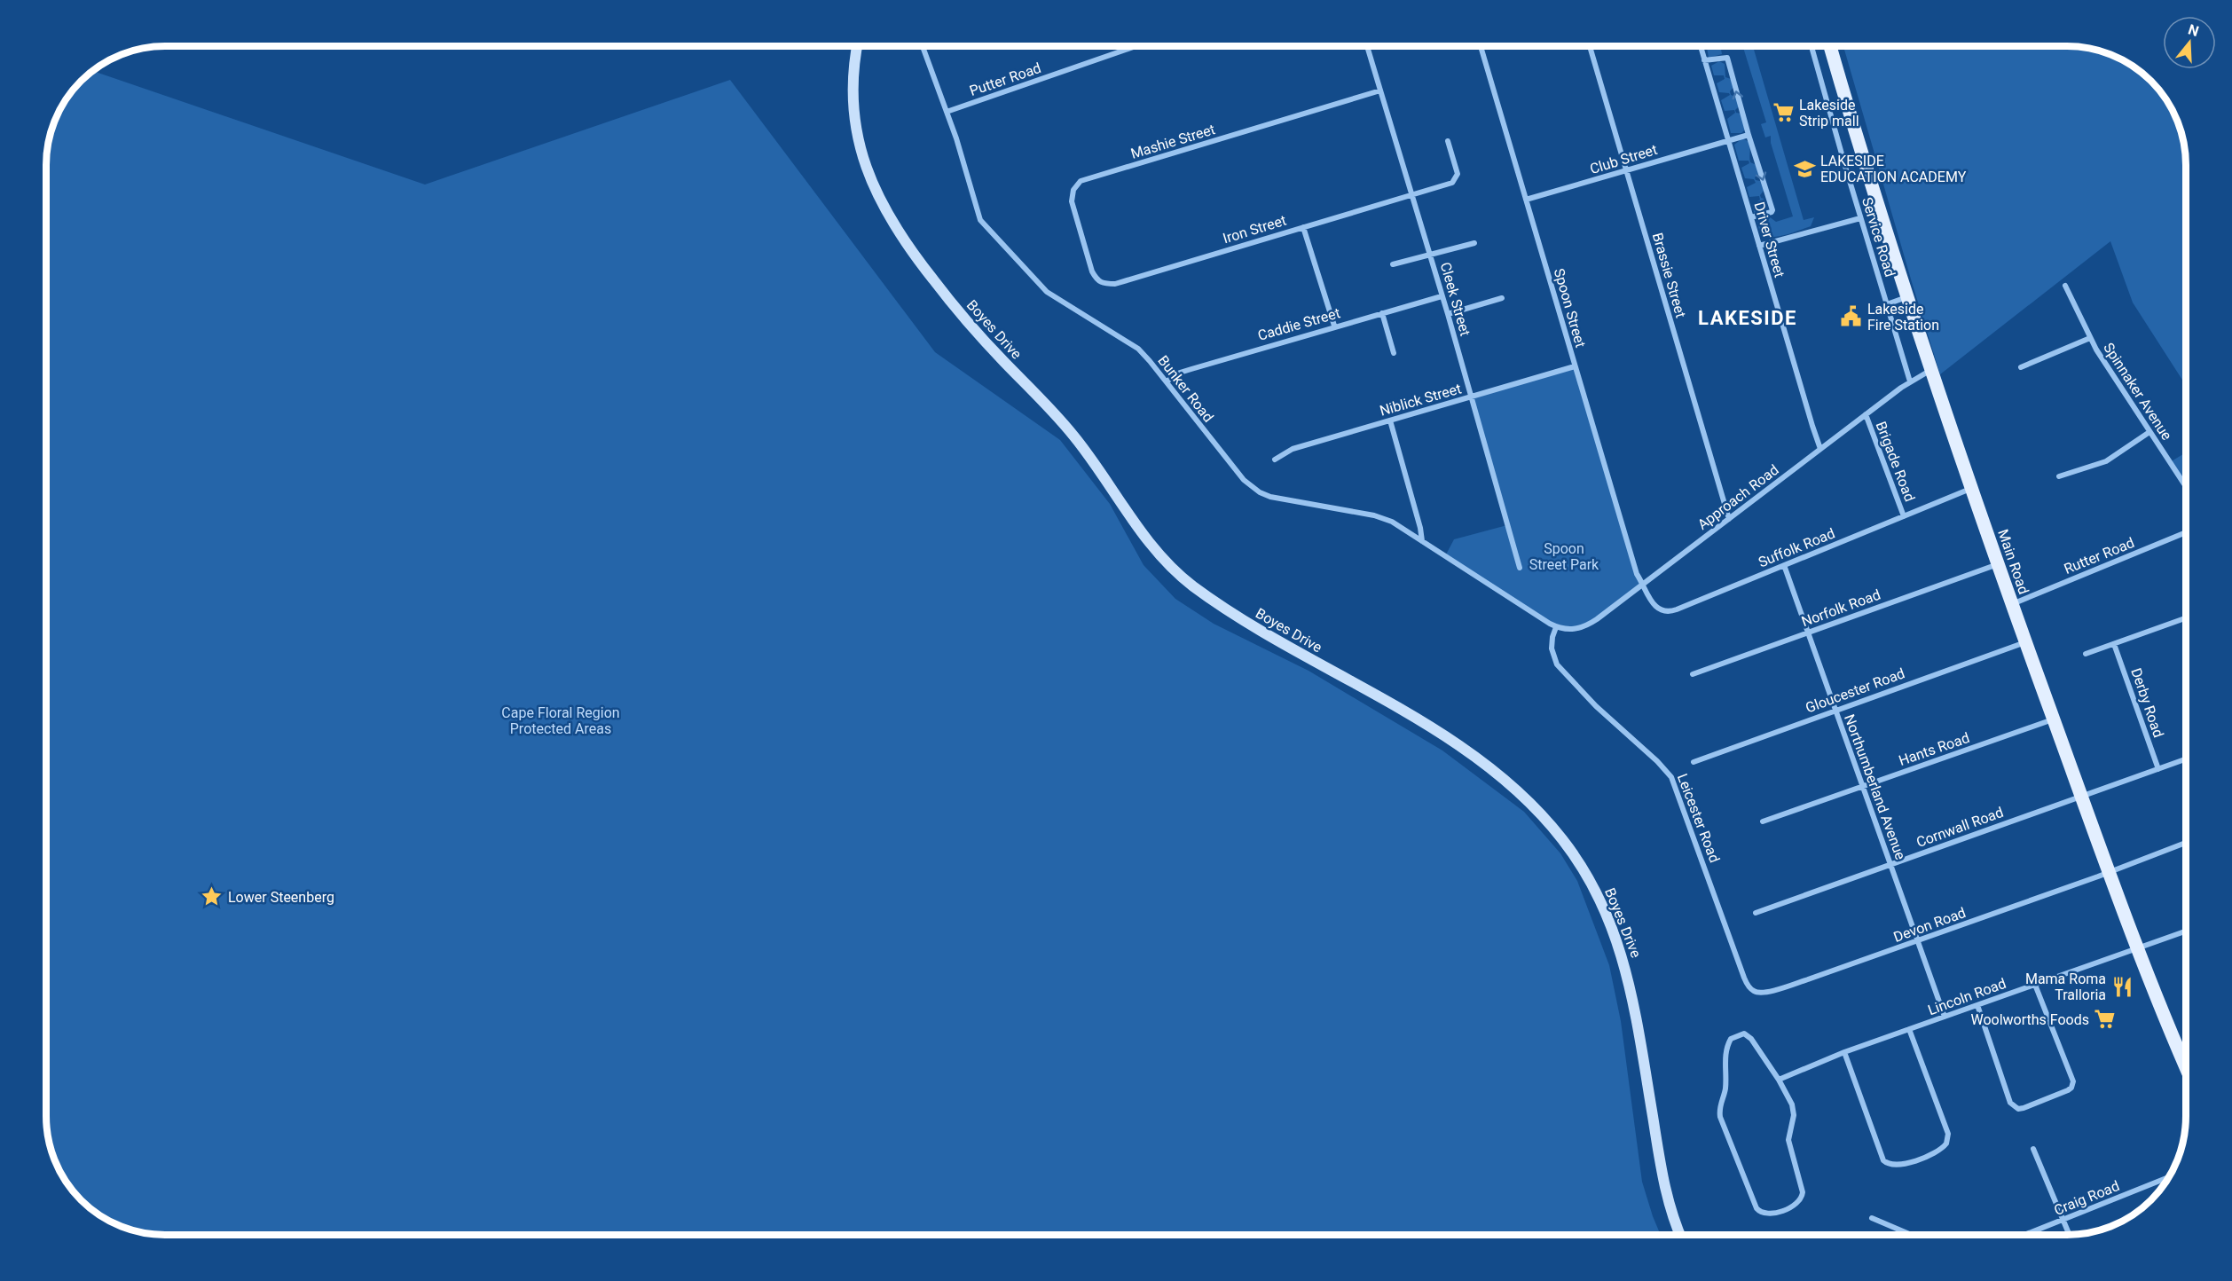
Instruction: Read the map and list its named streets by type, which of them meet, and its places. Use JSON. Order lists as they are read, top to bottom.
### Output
{
  "streets": {
    "main road": ["Boyes Drive", "Main Road"],
    "street": [
      "Putter Road",
      "Mashie Street",
      "Club Street",
      "Iron Street",
      "Service Road",
      "Driver Street",
      "Brassie Street",
      "Cleek Street",
      "Spoon Street",
      "Caddie Street",
      "Bunker Road",
      "Spinnaker Avenue",
      "Niblick Street",
      "Brigade Road",
      "Approach Road",
      "Suffolk Road",
      "Rutter Road",
      "Norfolk Road",
      "Gloucester Road",
      "Derby Road",
      "Hants Road",
      "Northumberland Avenue",
      "Leicester Road",
      "Cornwall Road",
      "Devon Road",
      "Lincoln Road",
      "Craig Road"
    ]
  },
  "crossings": [
    ["Putter Road", "Bunker Road"],
    ["Mashie Street", "Iron Street"],
    ["Mashie Street", "Cleek Street"],
    ["Club Street", "Driver Street"],
    ["Club Street", "Brassie Street"],
    ["Club Street", "Spoon Street"],
    ["Iron Street", "Cleek Street"],
    ["Service Road", "Approach Road"],
    ["Driver Street", "Approach Road"],
    ["Brassie Street", "Approach Road"],
    ["Cleek Street", "Caddie Street"],
    ["Cleek Street", "Niblick Street"],
    ["Spoon Street", "Niblick Street"],
    ["Spoon Street", "Approach Road"],
    ["Spoon Street", "Suffolk Road"],
    ["Caddie Street", "Bunker Road"],
    ["Bunker Road", "Approach Road"],
    ["Bunker Road", "Leicester Road"],
    ["Brigade Road", "Approach Road"],
    ["Brigade Road", "Suffolk Road"],
    ["Approach Road", "Suffolk Road"],
    ["Approach Road", "Main Road"],
    ["Approach Road", "Leicester Road"],
    ["Suffolk Road", "Main Road"],
    ["Suffolk Road", "Northumberland Avenue"],
    ["Rutter Road", "Main Road"],
    ["Main Road", "Norfolk Road"],
    ["Main Road", "Gloucester Road"],
    ["Main Road", "Hants Road"],
    ["Main Road", "Cornwall Road"],
    ["Main Road", "Devon Road"],
    ["Main Road", "Lincoln Road"],
    ["Norfolk Road", "Northumberland Avenue"],
    ["Gloucester Road", "Northumberland Avenue"],
    ["Derby Road", "Cornwall Road"],
    ["Hants Road", "Northumberland Avenue"],
    ["Northumberland Avenue", "Cornwall Road"],
    ["Northumberland Avenue", "Devon Road"],
    ["Northumberland Avenue", "Lincoln Road"],
    ["Leicester Road", "Devon Road"]
  ],
  "districts": ["LAKESIDE"],
  "parks": ["Spoon Street Park", "Cape Floral Region Protected Areas"],
  "places": {
    "supermarket": ["Lakeside Strip mall", "Woolworths Foods"],
    "school or university": ["LAKESIDE EDUCATION ACADEMY"],
    "public building": ["Lakeside Fire Station"],
    "place": ["Lower Steenberg"],
    "restaurant": ["Mama Roma Tralloria"]
  },
  "north": "top"
}
